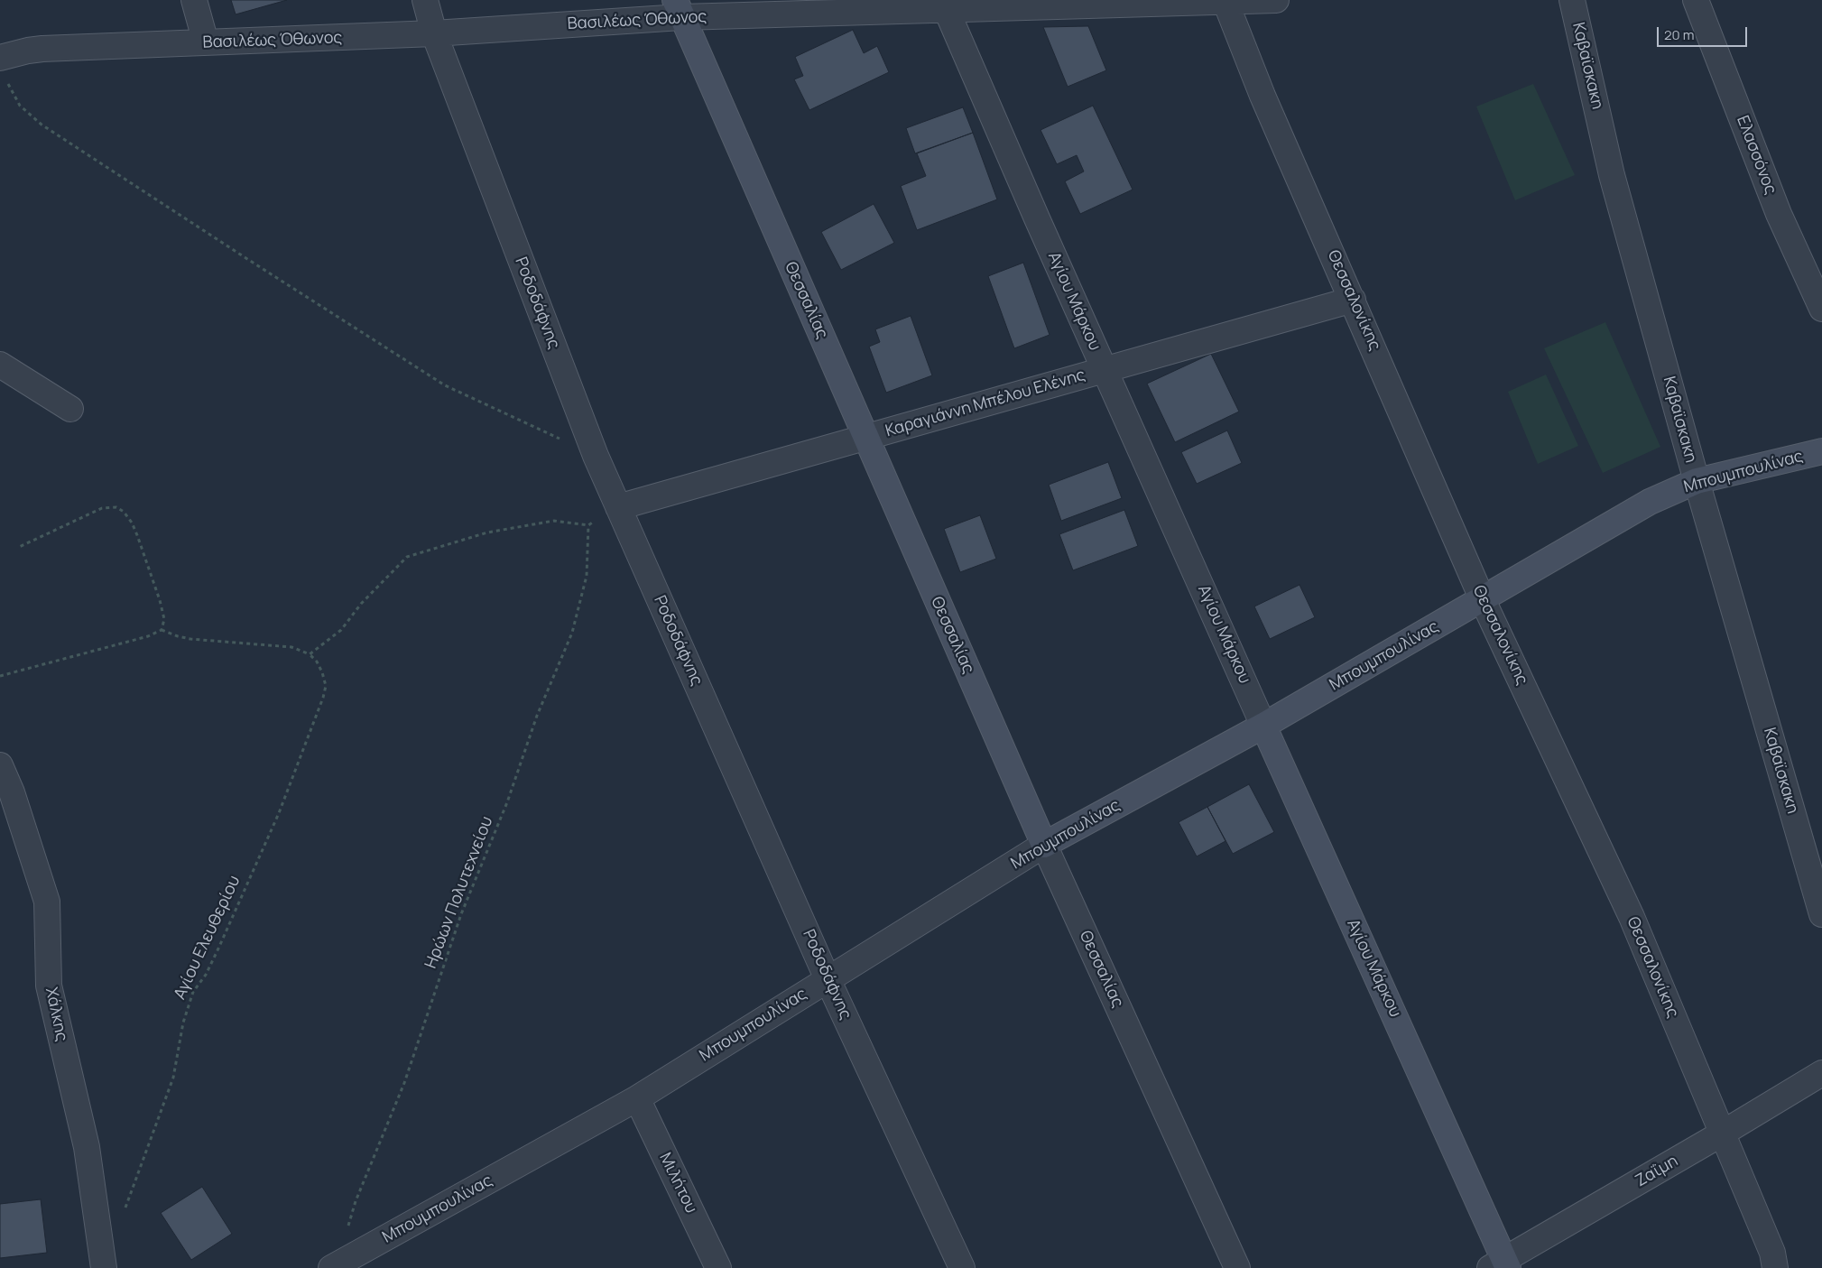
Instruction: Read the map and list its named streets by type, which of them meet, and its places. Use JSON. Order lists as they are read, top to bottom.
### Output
{
  "streets": {
    "street": [
      "Βασιλέως Όθωνος",
      "Καβαϊσκακη",
      "Ελασσόνος",
      "Θεσσαλίας",
      "Θεσσαλονίκης",
      "Αγίου Μάρκου",
      "Ροδοδάφνης",
      "Καραγιάννη Μπέλου Ελένης",
      "Μπουμπουλίνας",
      "Χάλκης",
      "Ζαΐμη",
      "Μιλήτου"
    ],
    "path": ["Ηρώων Πολυτεχνείου", "Αγίου Ελευθερίου"]
  },
  "crossings": [
    ["Βασιλέως Όθωνος", "Θεσσαλίας"],
    ["Βασιλέως Όθωνος", "Θεσσαλονίκης"],
    ["Βασιλέως Όθωνος", "Αγίου Μάρκου"],
    ["Βασιλέως Όθωνος", "Ροδοδάφνης"],
    ["Καβαϊσκακη", "Μπουμπουλίνας"],
    ["Θεσσαλίας", "Καραγιάννη Μπέλου Ελένης"],
    ["Θεσσαλίας", "Μπουμπουλίνας"],
    ["Θεσσαλονίκης", "Καραγιάννη Μπέλου Ελένης"],
    ["Θεσσαλονίκης", "Μπουμπουλίνας"],
    ["Θεσσαλονίκης", "Ζαΐμη"],
    ["Αγίου Μάρκου", "Καραγιάννη Μπέλου Ελένης"],
    ["Αγίου Μάρκου", "Μπουμπουλίνας"],
    ["Αγίου Μάρκου", "Ζαΐμη"],
    ["Ροδοδάφνης", "Καραγιάννη Μπέλου Ελένης"],
    ["Ροδοδάφνης", "Μπουμπουλίνας"],
    ["Μπουμπουλίνας", "Ηρώων Πολυτεχνείου"],
    ["Μπουμπουλίνας", "Μιλήτου"]
  ],
  "scale_bar": "20 m"
}
